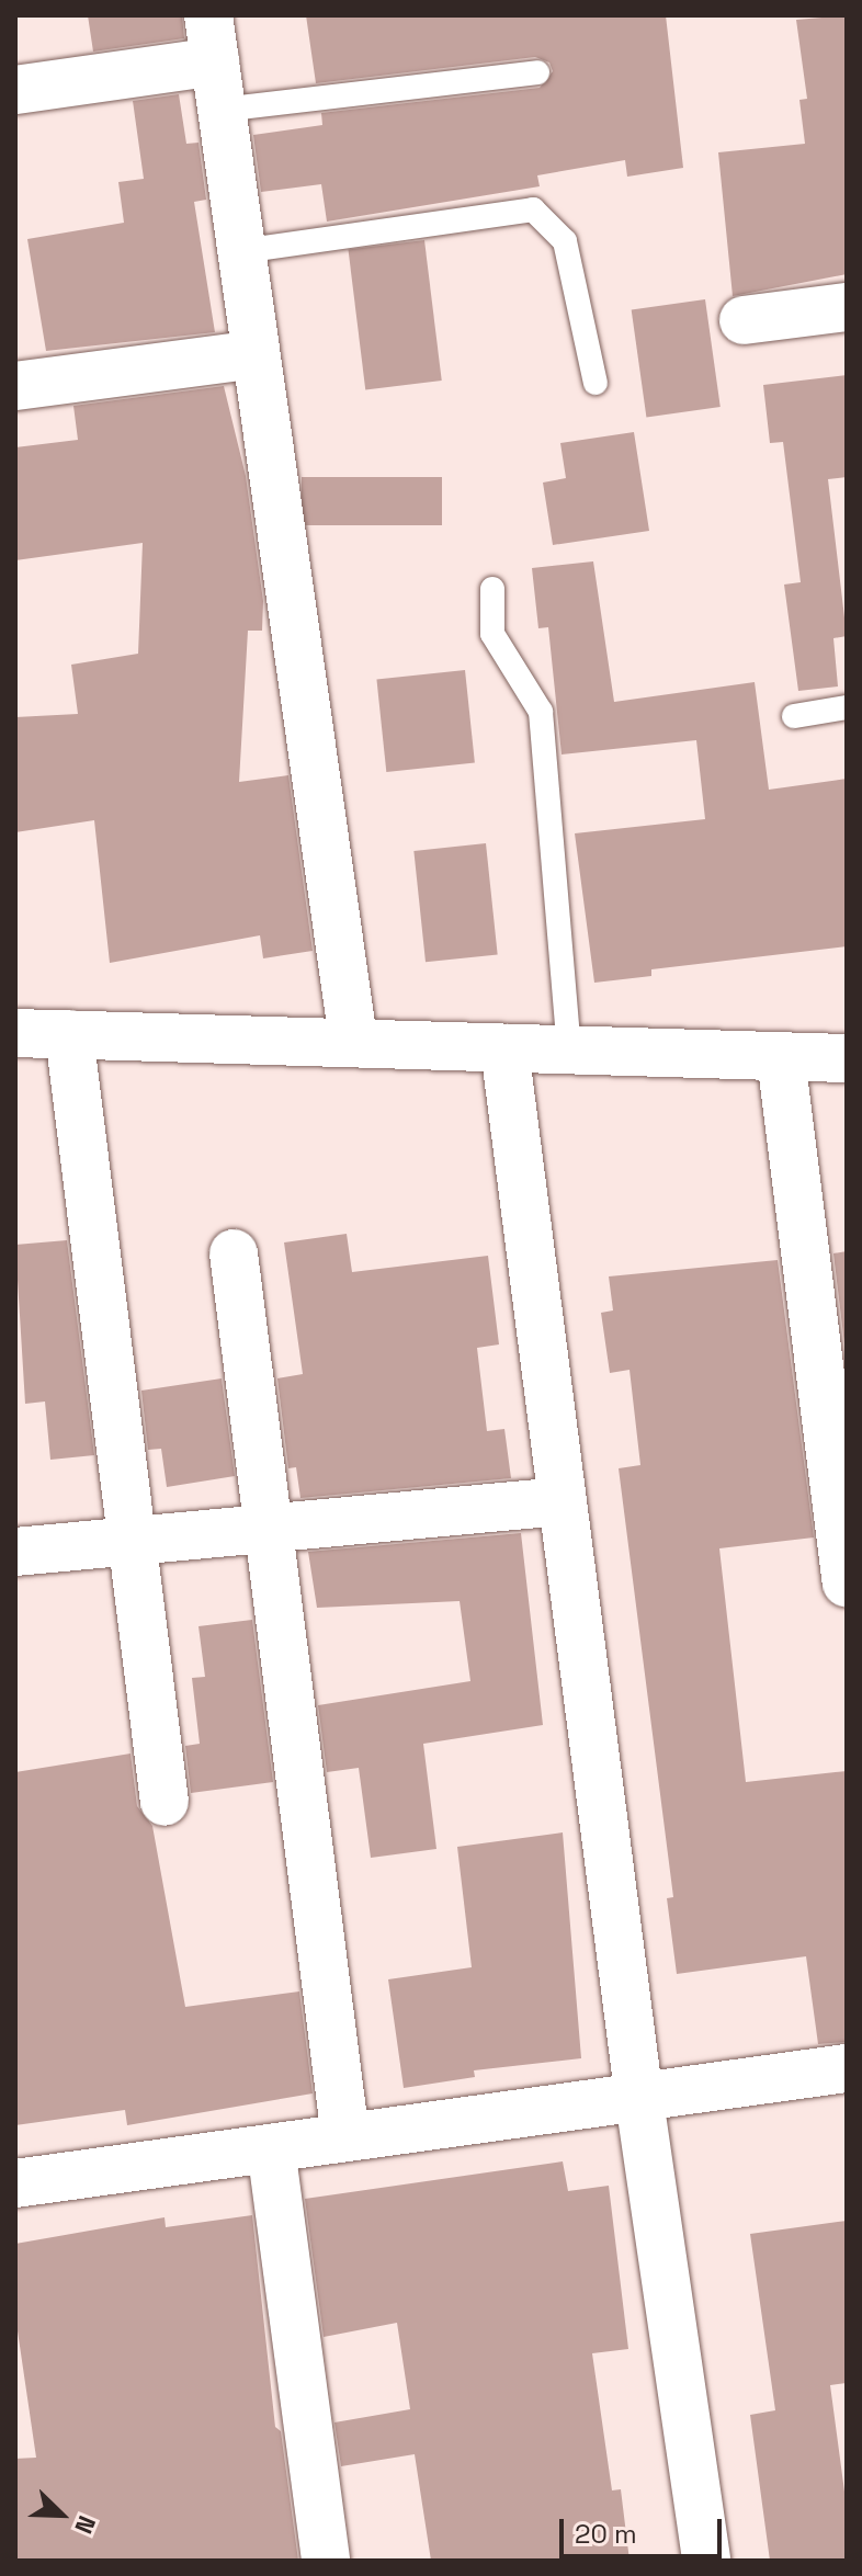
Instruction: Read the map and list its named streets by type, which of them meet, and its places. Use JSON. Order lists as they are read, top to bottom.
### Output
{
  "scale_bar": "20 m",
  "north": "bottom right"
}
